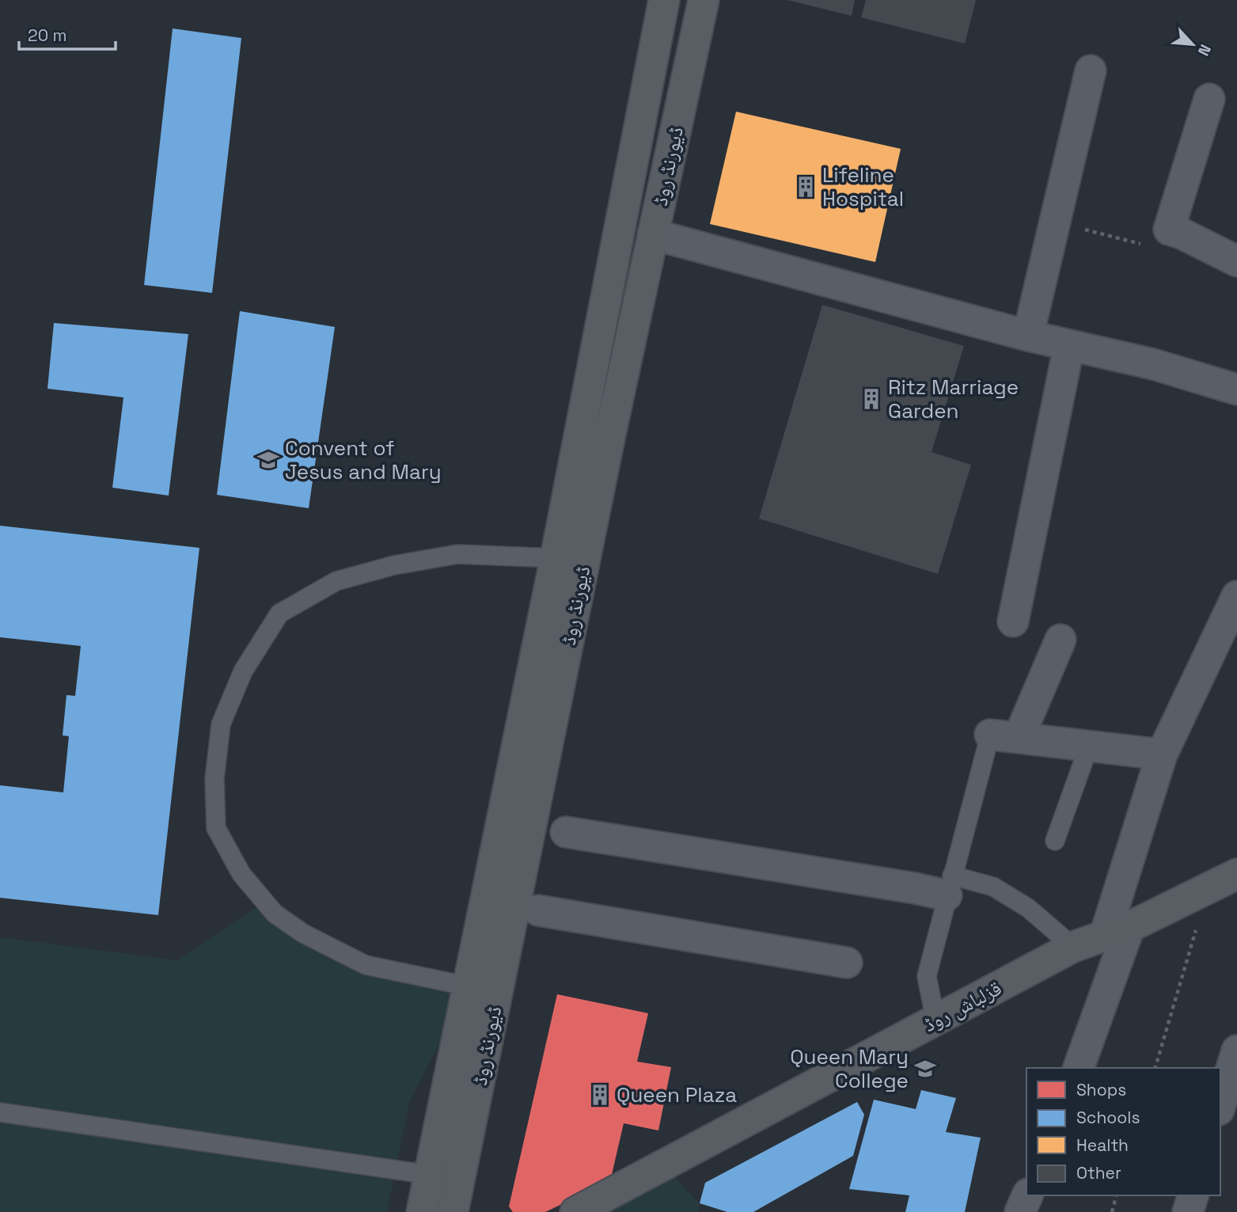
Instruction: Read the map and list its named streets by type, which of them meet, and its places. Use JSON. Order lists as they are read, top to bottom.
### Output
{
  "streets": {
    "main road": ["ڈیورنڈ روڈ", "قزلباش روڈ"]
  },
  "places": {
    "building": ["Lifeline Hospital", "Ritz Marriage Garden", "Queen Plaza"],
    "school or university": ["Convent of Jesus and Mary", "Queen Mary College"]
  },
  "legend": [
    "Shops",
    "Schools",
    "Health",
    "Other"
  ],
  "scale_bar": "20 m",
  "north": "bottom right"
}
